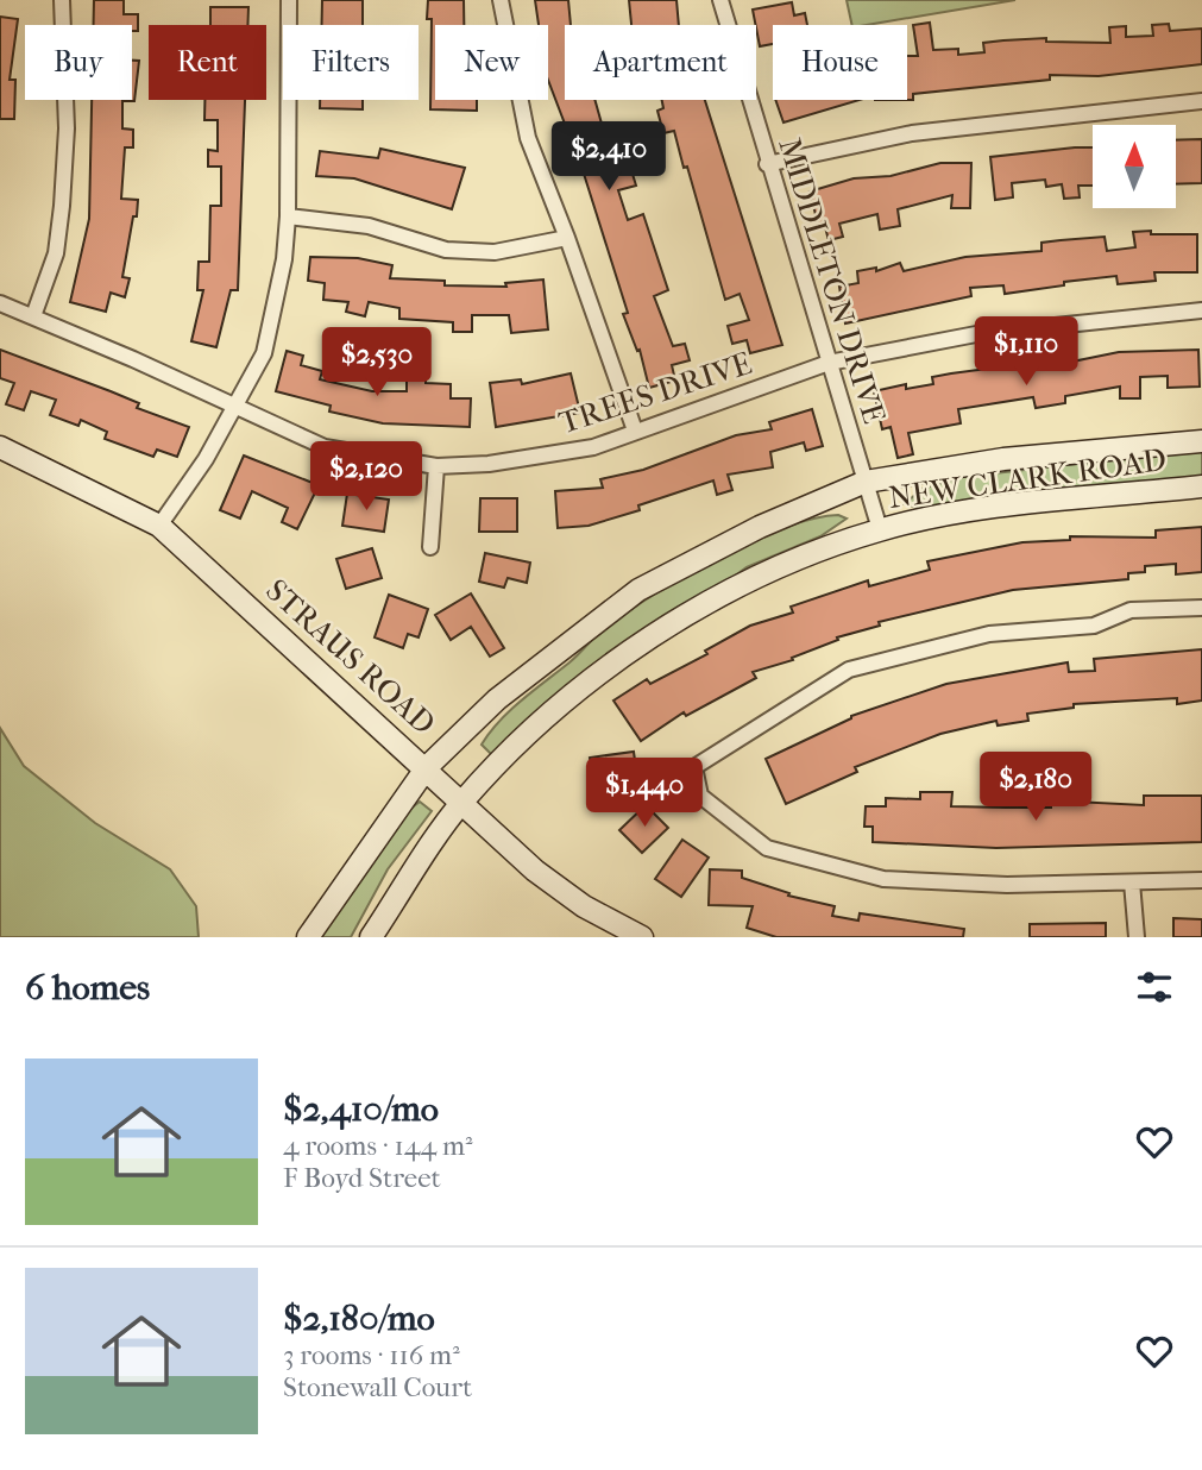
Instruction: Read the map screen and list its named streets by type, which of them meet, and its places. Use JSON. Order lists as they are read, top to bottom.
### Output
{
  "streets": {
    "main road": ["NEW CLARK ROAD", "STRAUS ROAD"],
    "street": ["MIDDLETON DRIVE", "TREES DRIVE"]
  },
  "crossings": [
    ["MIDDLETON DRIVE", "TREES DRIVE"],
    ["MIDDLETON DRIVE", "NEW CLARK ROAD"],
    ["NEW CLARK ROAD", "STRAUS ROAD"]
  ],
  "north": "top",
  "page": {
    "chip": [
      "Buy",
      "Rent",
      "Filters",
      "New",
      "Apartment",
      "House"
    ],
    "price": [
      "$2,410",
      "$1,110",
      "$2,530",
      "$2,120",
      "$2,180",
      "$1,440"
    ],
    "heading": "6 homes",
    "list": [
      {
        "name": "$2,410/mo",
        "note": "4 rooms · 144 m² · F Boyd Street"
      },
      {
        "name": "$2,180/mo",
        "note": "3 rooms · 116 m² · Stonewall Court"
      }
    ]
  }
}
